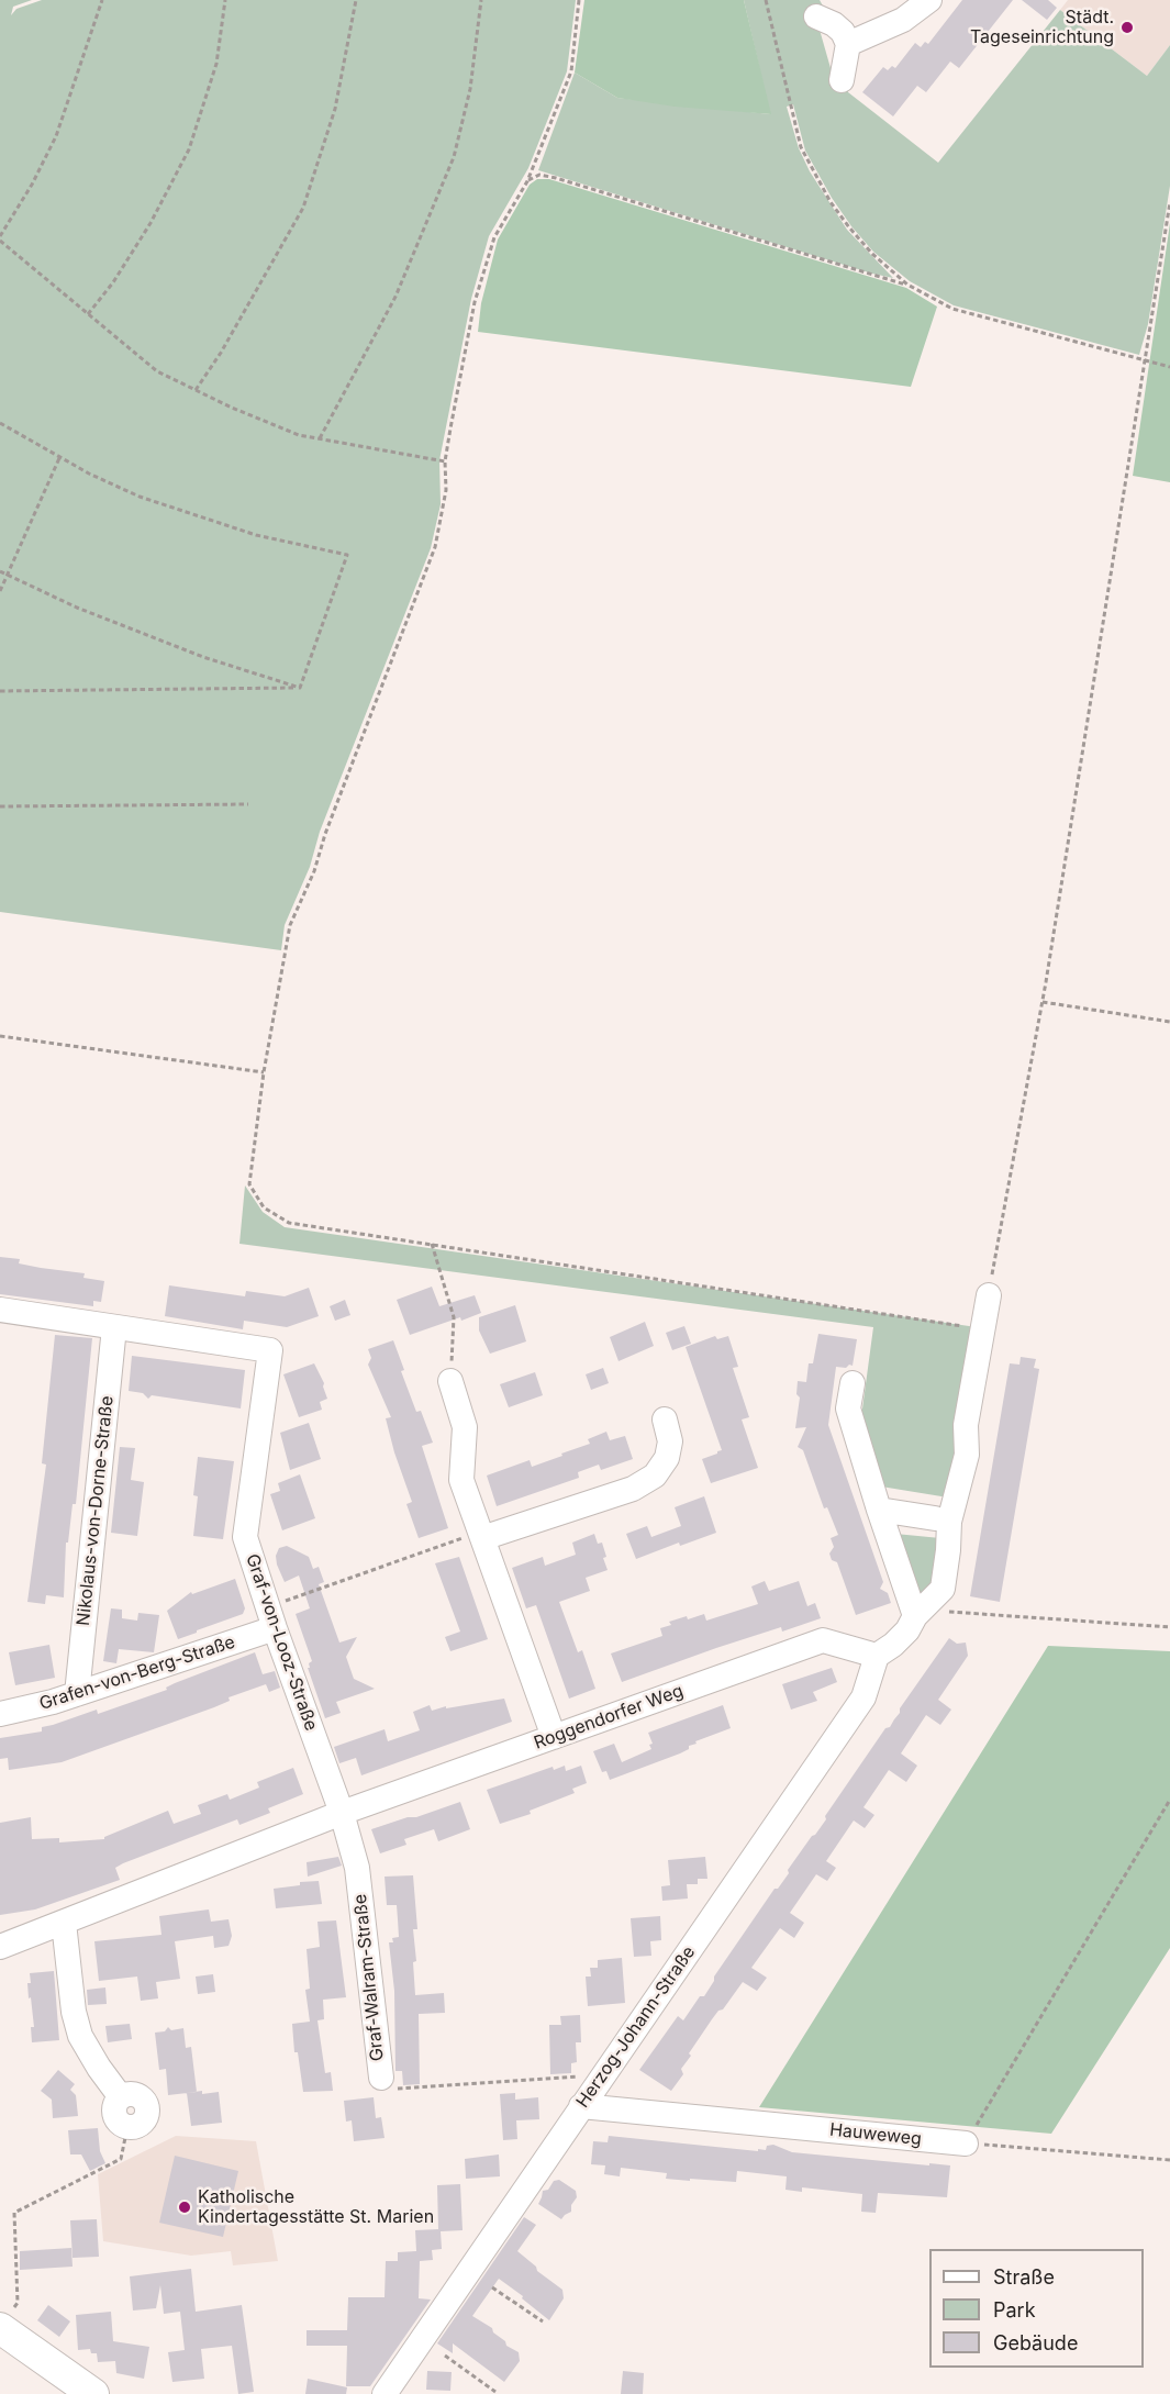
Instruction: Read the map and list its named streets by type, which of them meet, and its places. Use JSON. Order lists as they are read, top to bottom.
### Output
{
  "streets": {
    "street": [
      "Nikolaus-von-Dorne-Straße",
      "Graf-von-Looz-Straße",
      "Grafen-von-Berg-Straße",
      "Roggendorfer Weg",
      "Graf-Walram-Straße",
      "Herzog-Johann-Straße",
      "Hauweweg"
    ]
  },
  "crossings": [
    ["Nikolaus-von-Dorne-Straße", "Graf-von-Looz-Straße"],
    ["Nikolaus-von-Dorne-Straße", "Grafen-von-Berg-Straße"],
    ["Graf-von-Looz-Straße", "Grafen-von-Berg-Straße"],
    ["Graf-von-Looz-Straße", "Roggendorfer Weg"],
    ["Graf-von-Looz-Straße", "Graf-Walram-Straße"],
    ["Roggendorfer Weg", "Graf-Walram-Straße"],
    ["Roggendorfer Weg", "Herzog-Johann-Straße"],
    ["Graf-Walram-Straße", "Herzog-Johann-Straße"],
    ["Herzog-Johann-Straße", "Hauweweg"]
  ],
  "places": ["Städt. Tageseinrichtung", "Katholische Kindertagesstätte St. Marien"],
  "legend": ["Straße", "Park", "Gebäude"]
}
